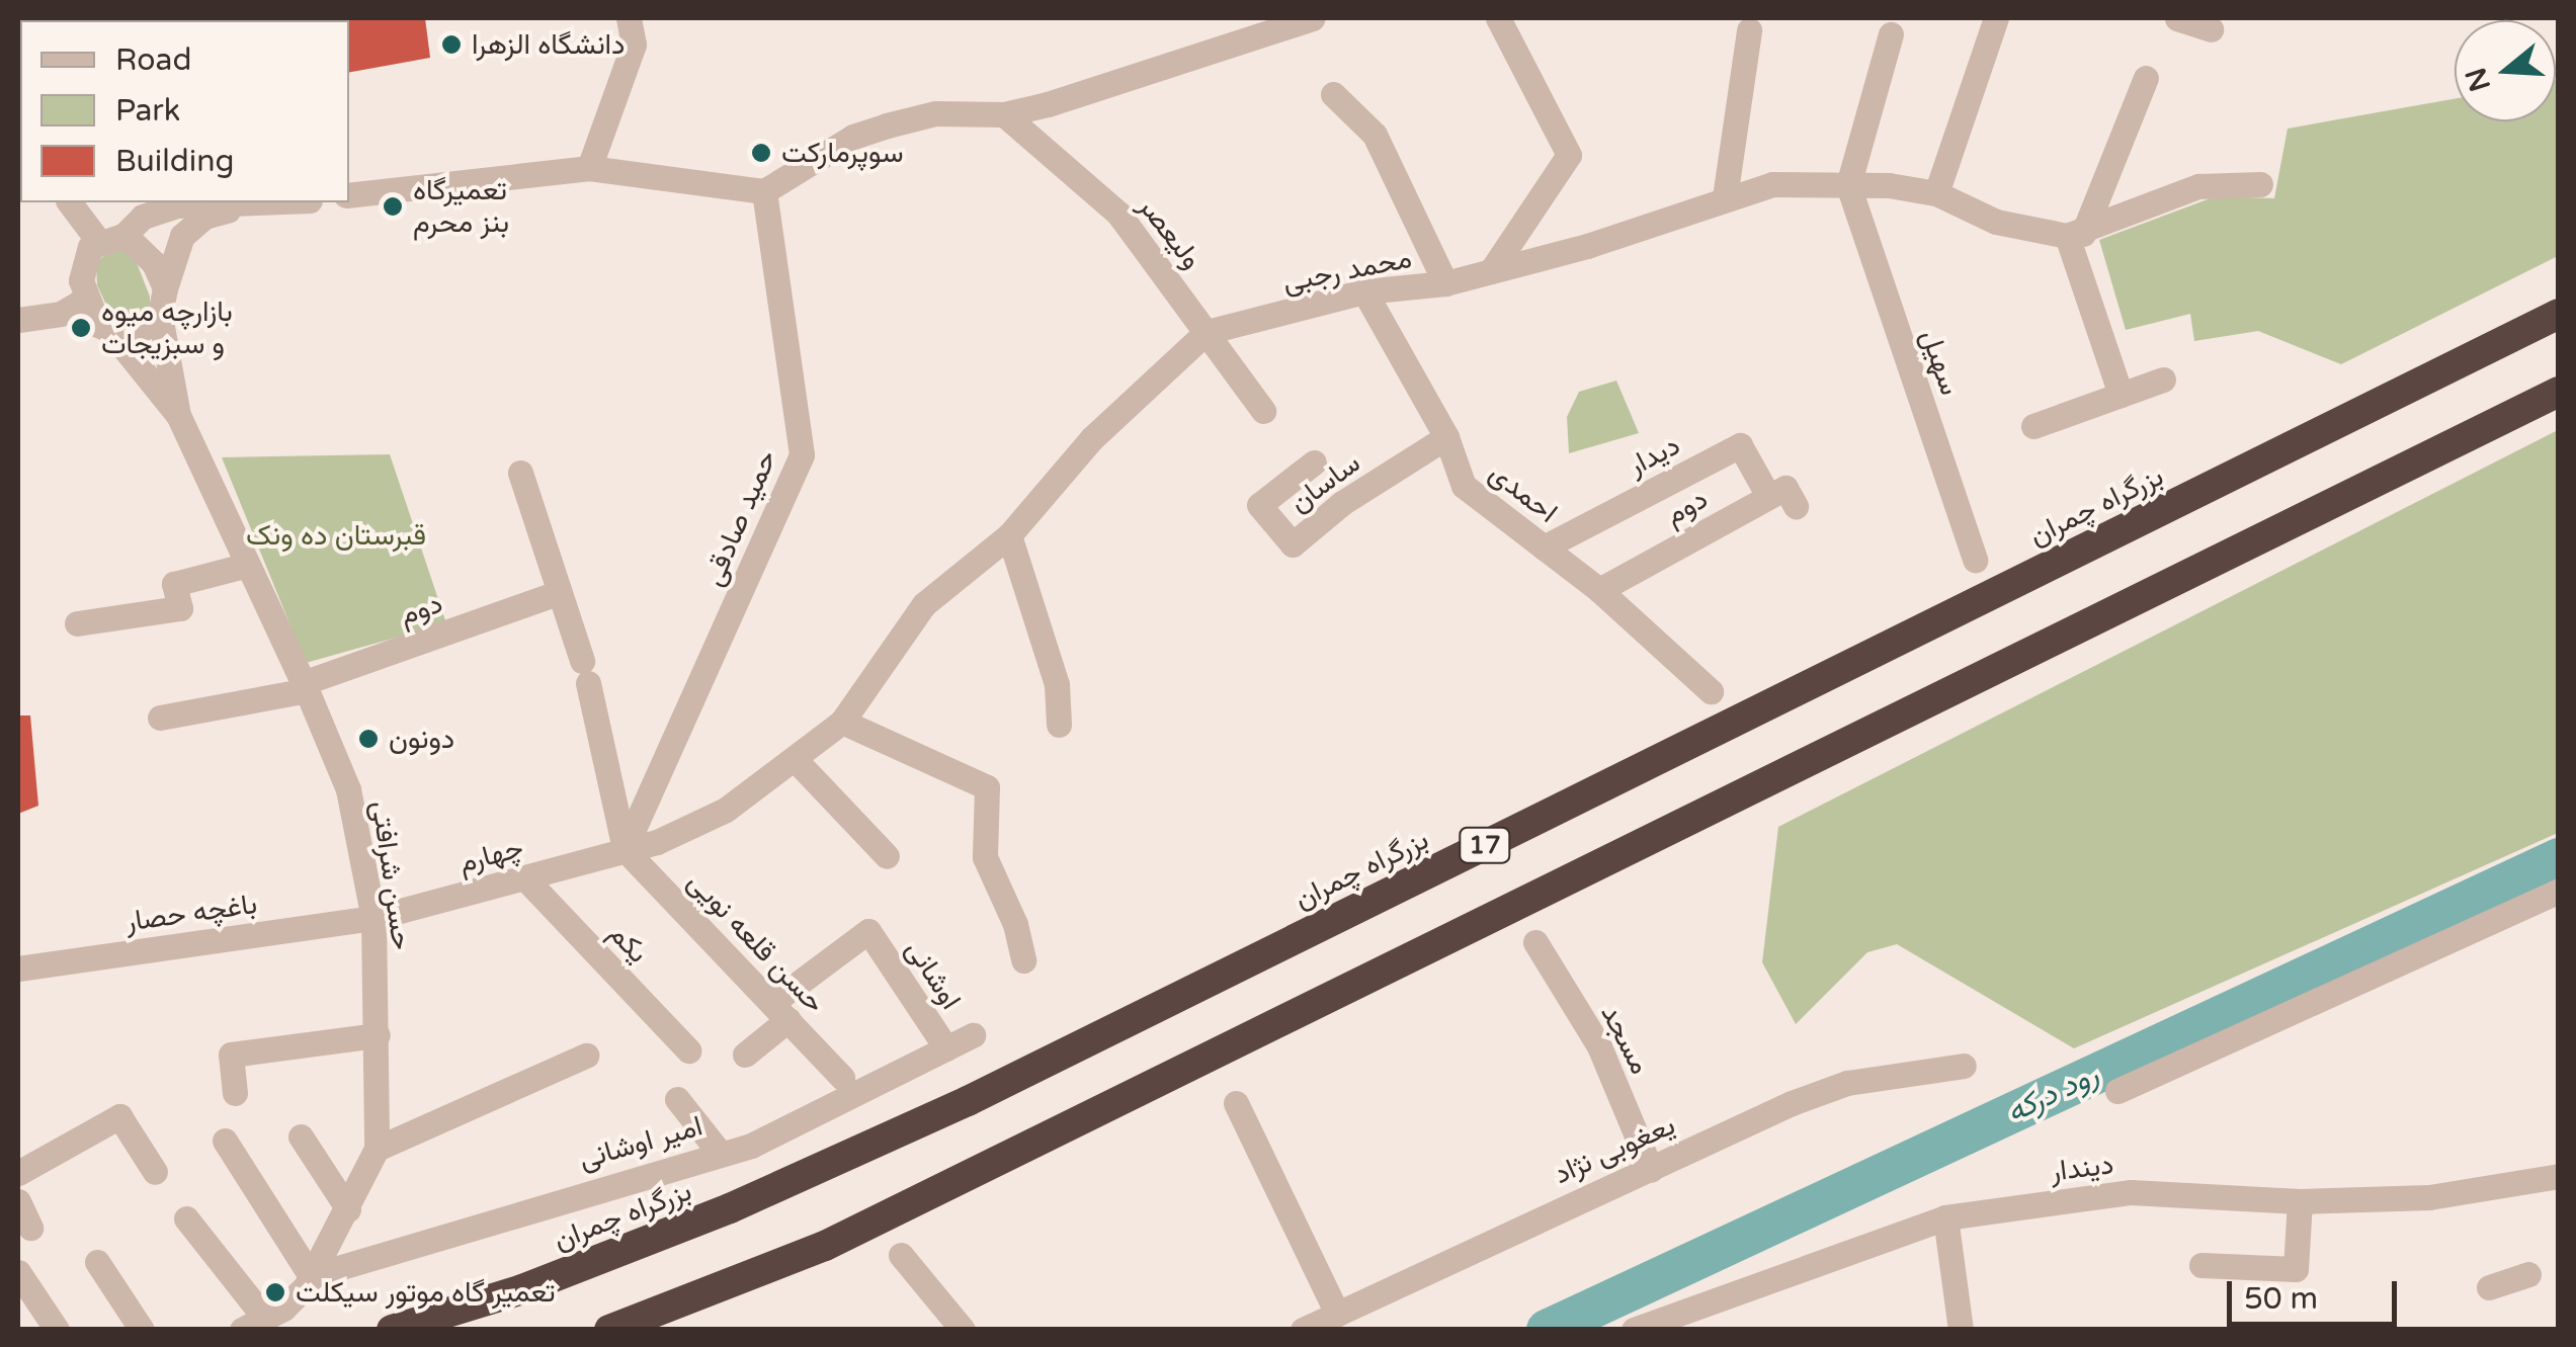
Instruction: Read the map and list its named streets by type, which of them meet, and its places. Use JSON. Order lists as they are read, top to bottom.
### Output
{
  "streets": {
    "highway": ["بزرگراه چمران", "17"],
    "street": [
      "ولیعصر",
      "محمد رجبی",
      "سهیل",
      "دیدار",
      "ساسان",
      "احمدی",
      "دوم",
      "حمید صادقی",
      "چهارم",
      "حسن شرافتی",
      "باغچه حصار",
      "حسن قلعه نویی",
      "یکم",
      "اوشانی",
      "مسجد",
      "امیر اوشانی",
      "یعغوبی نژاد",
      "دیندار"
    ]
  },
  "crossings": [
    ["ولیعصر", "محمد رجبی"],
    ["محمد رجبی", "سهیل"],
    ["محمد رجبی", "احمدی"],
    ["محمد رجبی", "حمید صادقی"],
    ["محمد رجبی", "چهارم"],
    ["محمد رجبی", "حسن قلعه نویی"],
    ["دیدار", "احمدی"],
    ["دیدار", "دوم"],
    ["ساسان", "احمدی"],
    ["احمدی", "دوم"],
    ["دوم", "حسن شرافتی"],
    ["حمید صادقی", "چهارم"],
    ["حمید صادقی", "حسن قلعه نویی"],
    ["چهارم", "حسن شرافتی"],
    ["چهارم", "باغچه حصار"],
    ["چهارم", "حسن قلعه نویی"],
    ["چهارم", "یکم"],
    ["حسن شرافتی", "باغچه حصار"],
    ["حسن شرافتی", "امیر اوشانی"],
    ["حسن قلعه نویی", "اوشانی"],
    ["اوشانی", "امیر اوشانی"],
    ["مسجد", "یعغوبی نژاد"]
  ],
  "water": ["رود درکه"],
  "parks": ["قبرستان ده ونک"],
  "places": [
    "دانشگاه الزهرا",
    "سوپرمارکت",
    "تعمیرگاه بنز محرم",
    "بازارچه میوه و سبزیجات",
    "دونون",
    "تعمیر گاه موتور سیکلت"
  ],
  "legend": ["Road", "Park", "Building"],
  "scale_bar": "50 m",
  "north": "left"
}
